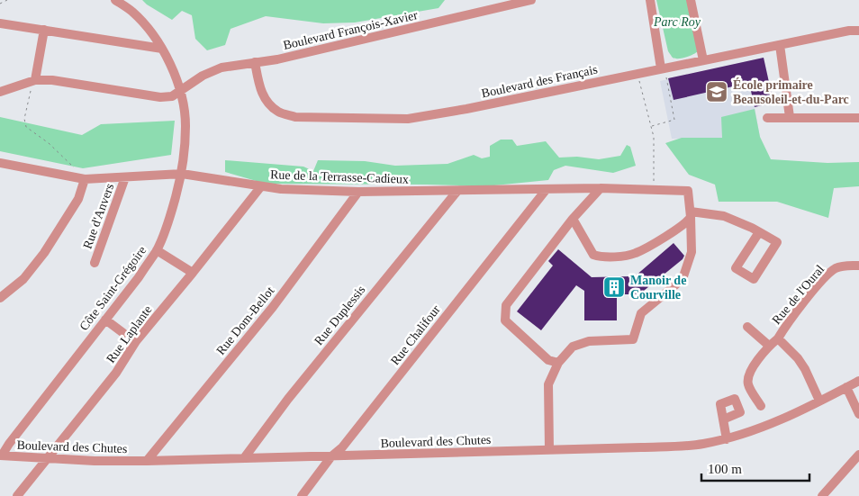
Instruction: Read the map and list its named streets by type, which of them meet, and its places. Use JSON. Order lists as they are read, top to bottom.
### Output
{
  "streets": {
    "street": [
      "Boulevard François-Xavier",
      "Boulevard des Français",
      "Rue de la Terrasse-Cadieux",
      "Rue d'Anvers",
      "Côte Saint-Grégoire",
      "Rue de l'Oural",
      "Rue Duplessis",
      "Rue Dom-Bellot",
      "Rue Laplante",
      "Rue Chalifour",
      "Boulevard des Chutes"
    ]
  },
  "crossings": [
    ["Boulevard François-Xavier", "Boulevard des Français"],
    ["Boulevard François-Xavier", "Côte Saint-Grégoire"],
    ["Rue de la Terrasse-Cadieux", "Rue d'Anvers"],
    ["Rue de la Terrasse-Cadieux", "Côte Saint-Grégoire"],
    ["Rue de la Terrasse-Cadieux", "Rue Duplessis"],
    ["Rue de la Terrasse-Cadieux", "Rue Dom-Bellot"],
    ["Rue de la Terrasse-Cadieux", "Rue Laplante"],
    ["Rue de la Terrasse-Cadieux", "Rue Chalifour"],
    ["Côte Saint-Grégoire", "Boulevard des Chutes"],
    ["Rue de l'Oural", "Boulevard des Chutes"],
    ["Rue Duplessis", "Boulevard des Chutes"],
    ["Rue Dom-Bellot", "Boulevard des Chutes"],
    ["Rue Laplante", "Boulevard des Chutes"],
    ["Rue Chalifour", "Boulevard des Chutes"]
  ],
  "parks": ["Parc Roy"],
  "places": {
    "school or university": ["École primaire Beausoleil-et-du-Parc"],
    "building": ["Manoir de Courville"]
  },
  "scale_bar": "100 m"
}
